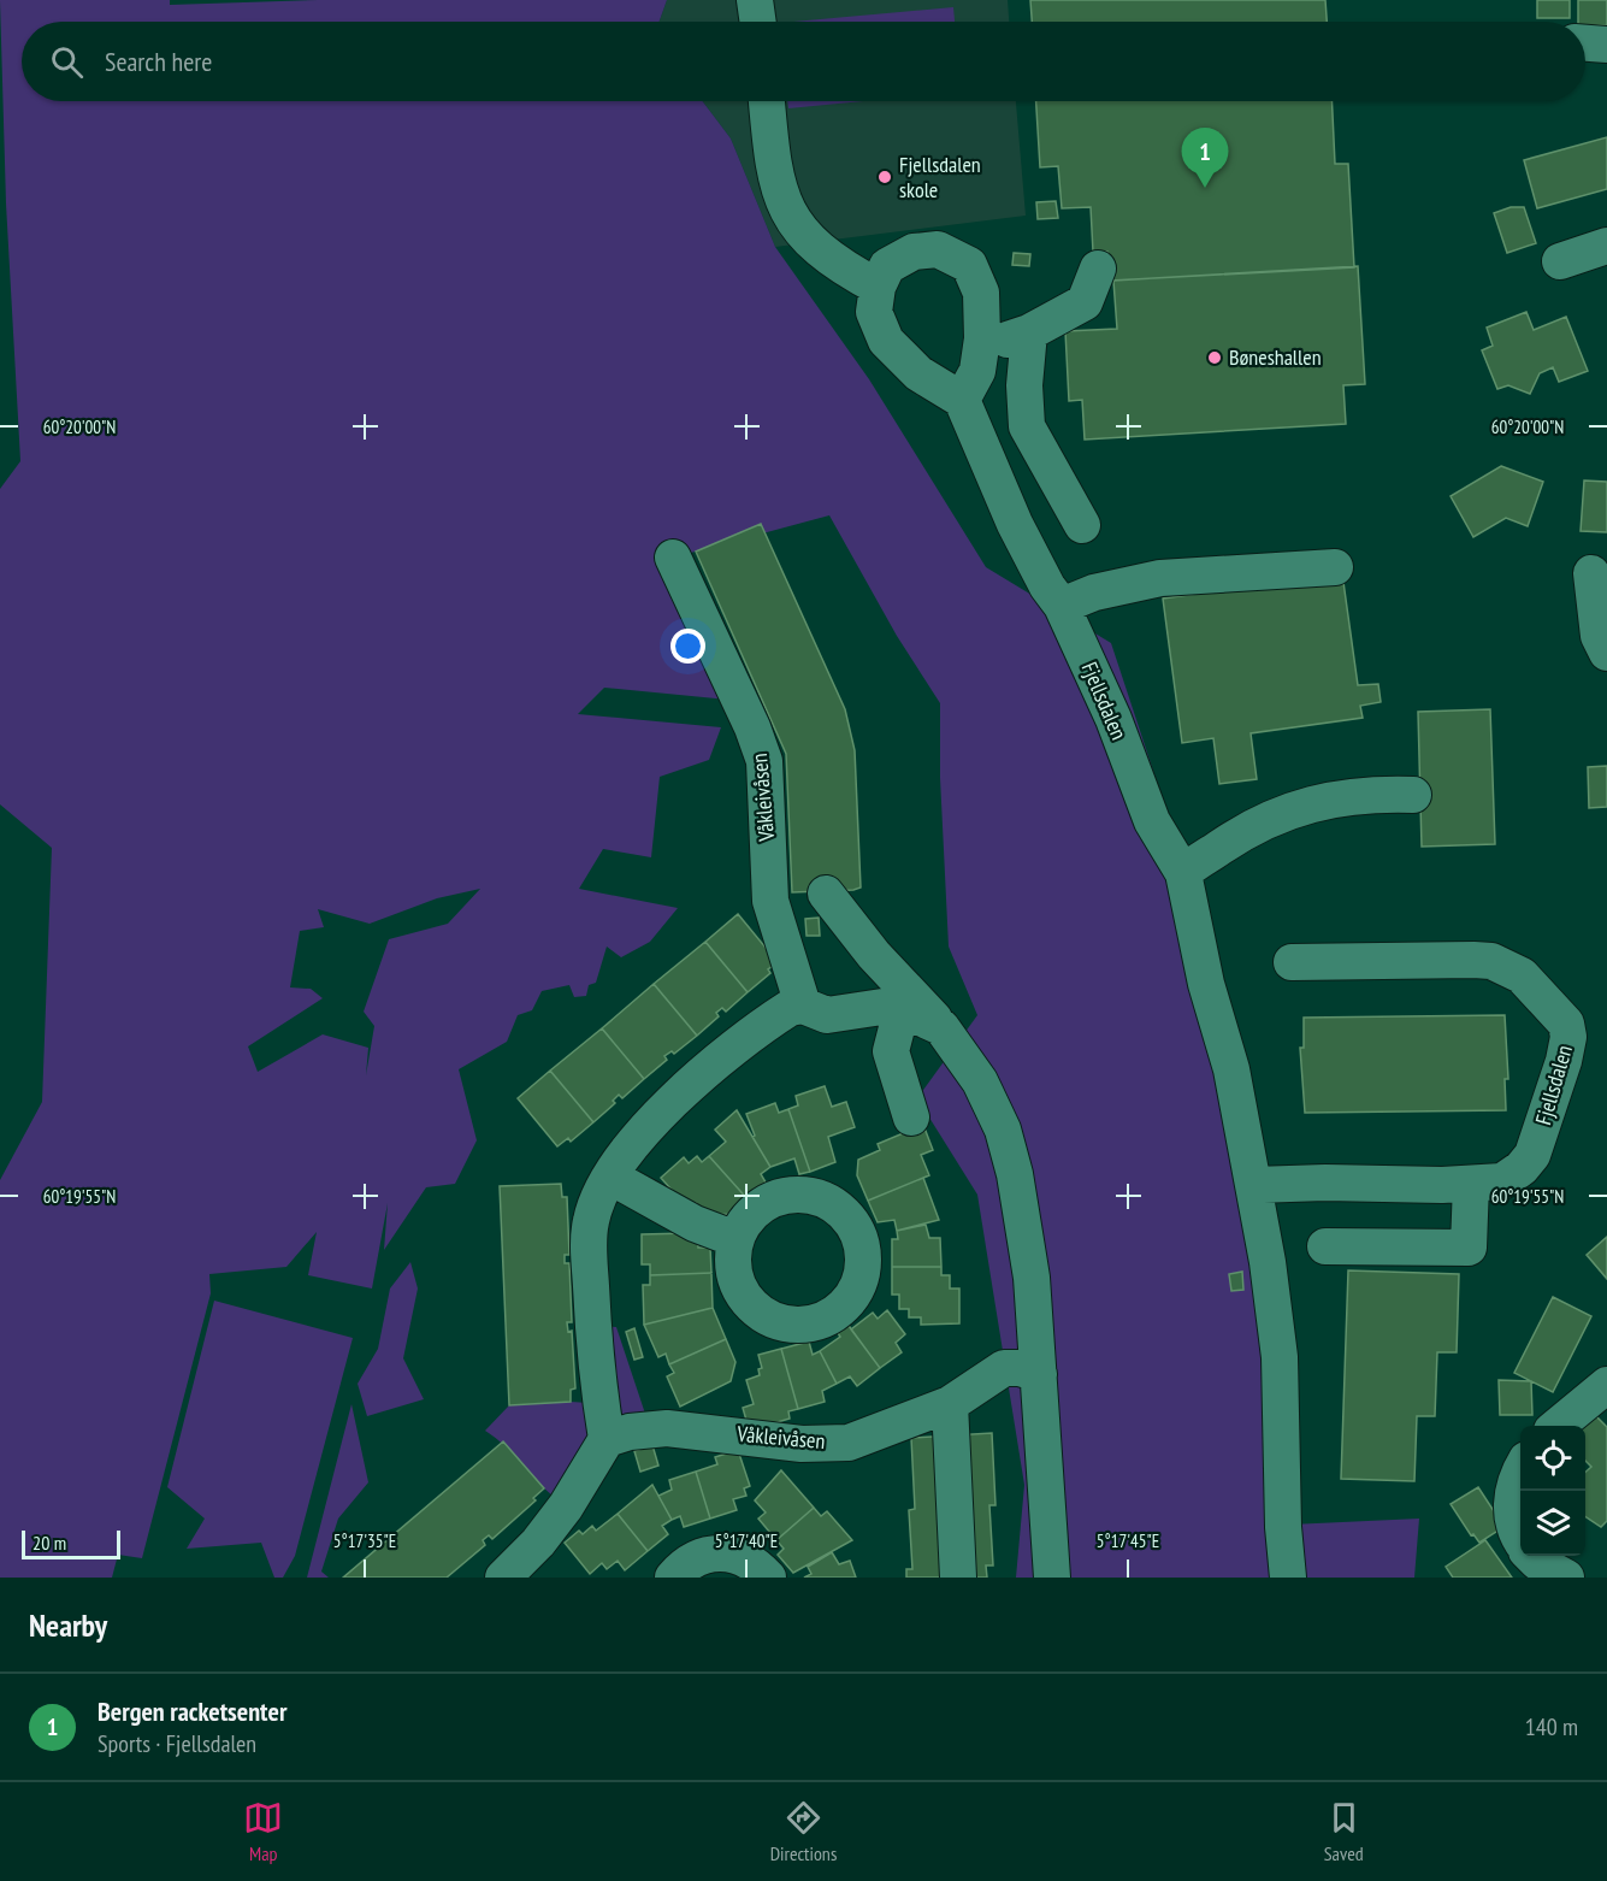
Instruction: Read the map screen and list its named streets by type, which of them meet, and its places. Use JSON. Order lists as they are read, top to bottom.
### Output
{
  "streets": {
    "street": ["Fjellsdalen", "Våkleivåsen"]
  },
  "places": ["Fjellsdalen skole", "Bøneshallen"],
  "scale_bar": "20 m",
  "page": {
    "search": "Search here",
    "pins": "1",
    "scale": "20 m",
    "heading": "Nearby",
    "list": [
      {
        "mark": "1",
        "name": "Bergen racketsenter",
        "note": "Sports · Fjellsdalen",
        "value": "140 m"
      }
    ],
    "nav": ["Map", "Directions", "Saved"]
  },
  "coordinates": [
    "60°20'00\"N",
    "60°19'55\"N",
    "5°17'35\"E",
    "5°17'40\"E",
    "5°17'45\"E"
  ]
}
